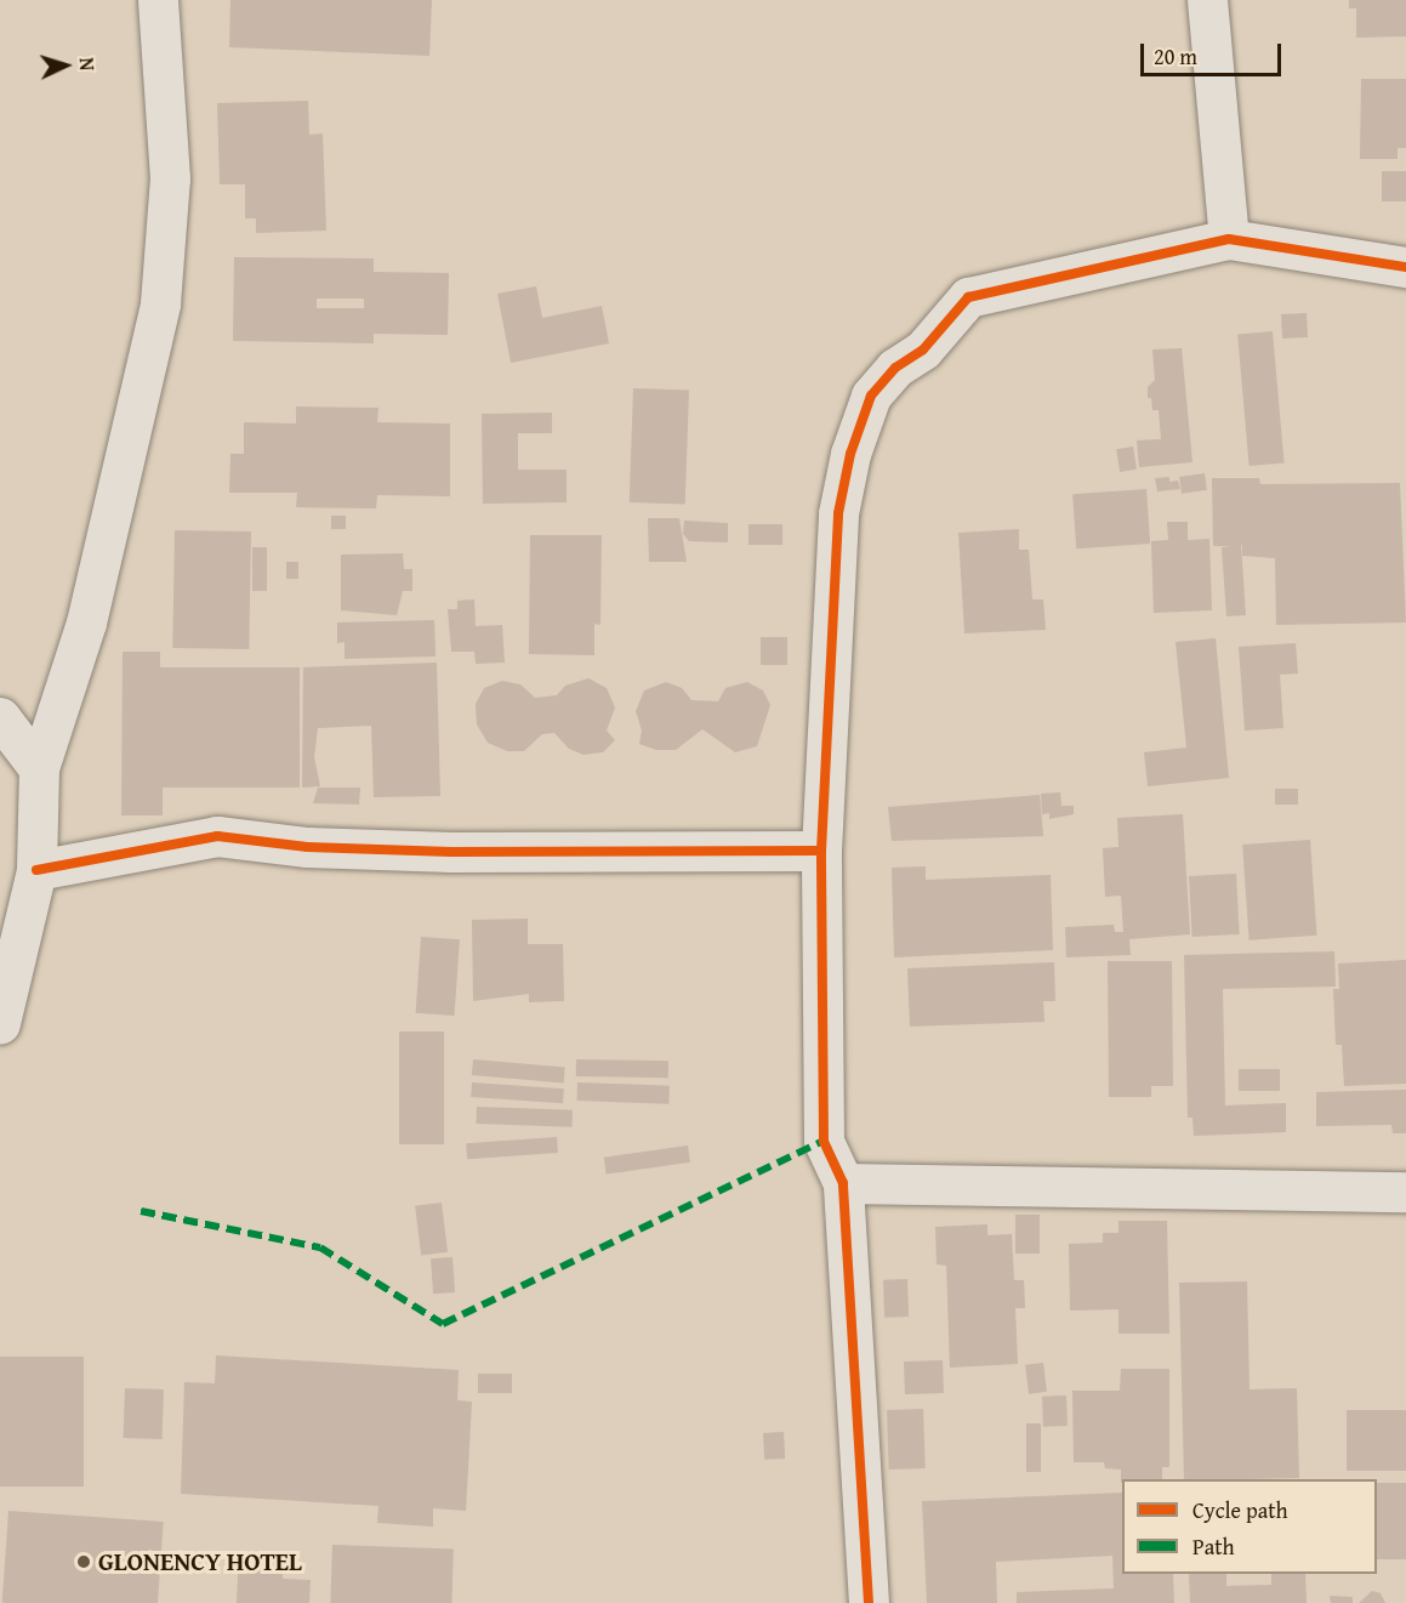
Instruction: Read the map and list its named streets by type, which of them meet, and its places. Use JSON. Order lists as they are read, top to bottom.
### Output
{
  "places": ["GLONENCY HOTEL"],
  "legend": ["Cycle path", "Path"],
  "scale_bar": "20 m",
  "north": "right"
}
